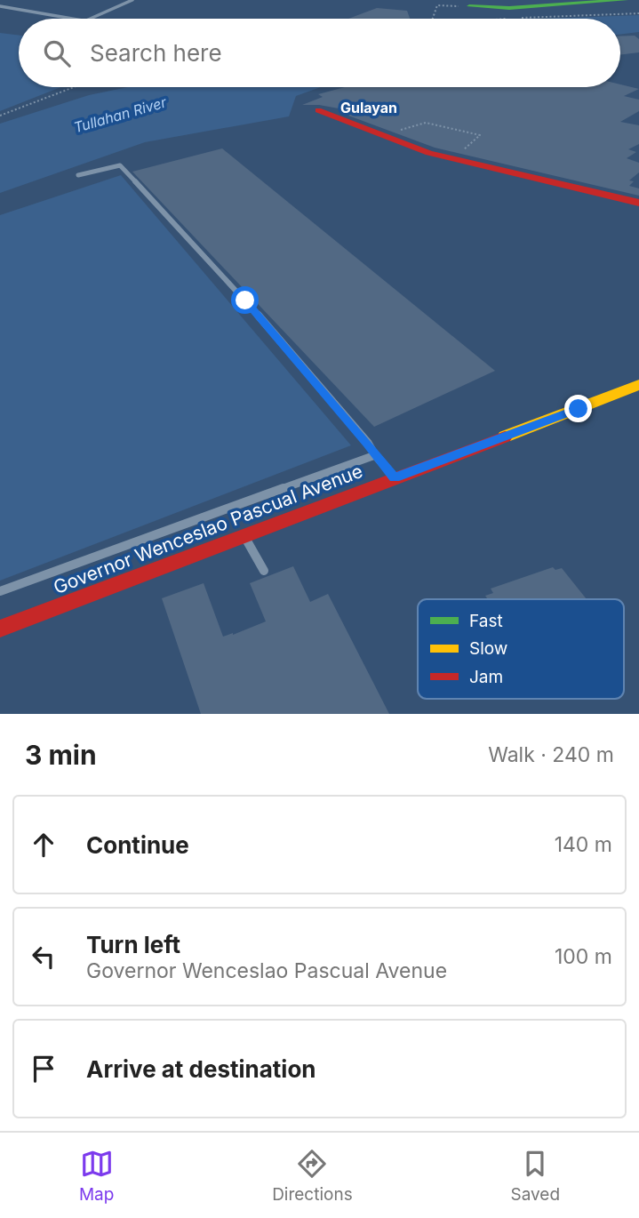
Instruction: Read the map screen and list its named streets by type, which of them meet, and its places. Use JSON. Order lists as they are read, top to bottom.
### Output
{
  "streets": {
    "street": ["Governor Wenceslao Pascual Avenue"]
  },
  "districts": ["Gulayan"],
  "water": ["Tullahan River"],
  "legend": ["Fast", "Slow", "Jam"],
  "page": {
    "search": "Search here",
    "heading": ["3 min", "Walk · 240 m"],
    "list": [
      ["Continue", "140 m"],
      ["Turn left", "Governor Wenceslao Pascual Avenue", "100 m"],
      "Arrive at destination"
    ],
    "nav": ["Map", "Directions", "Saved"]
  }
}
